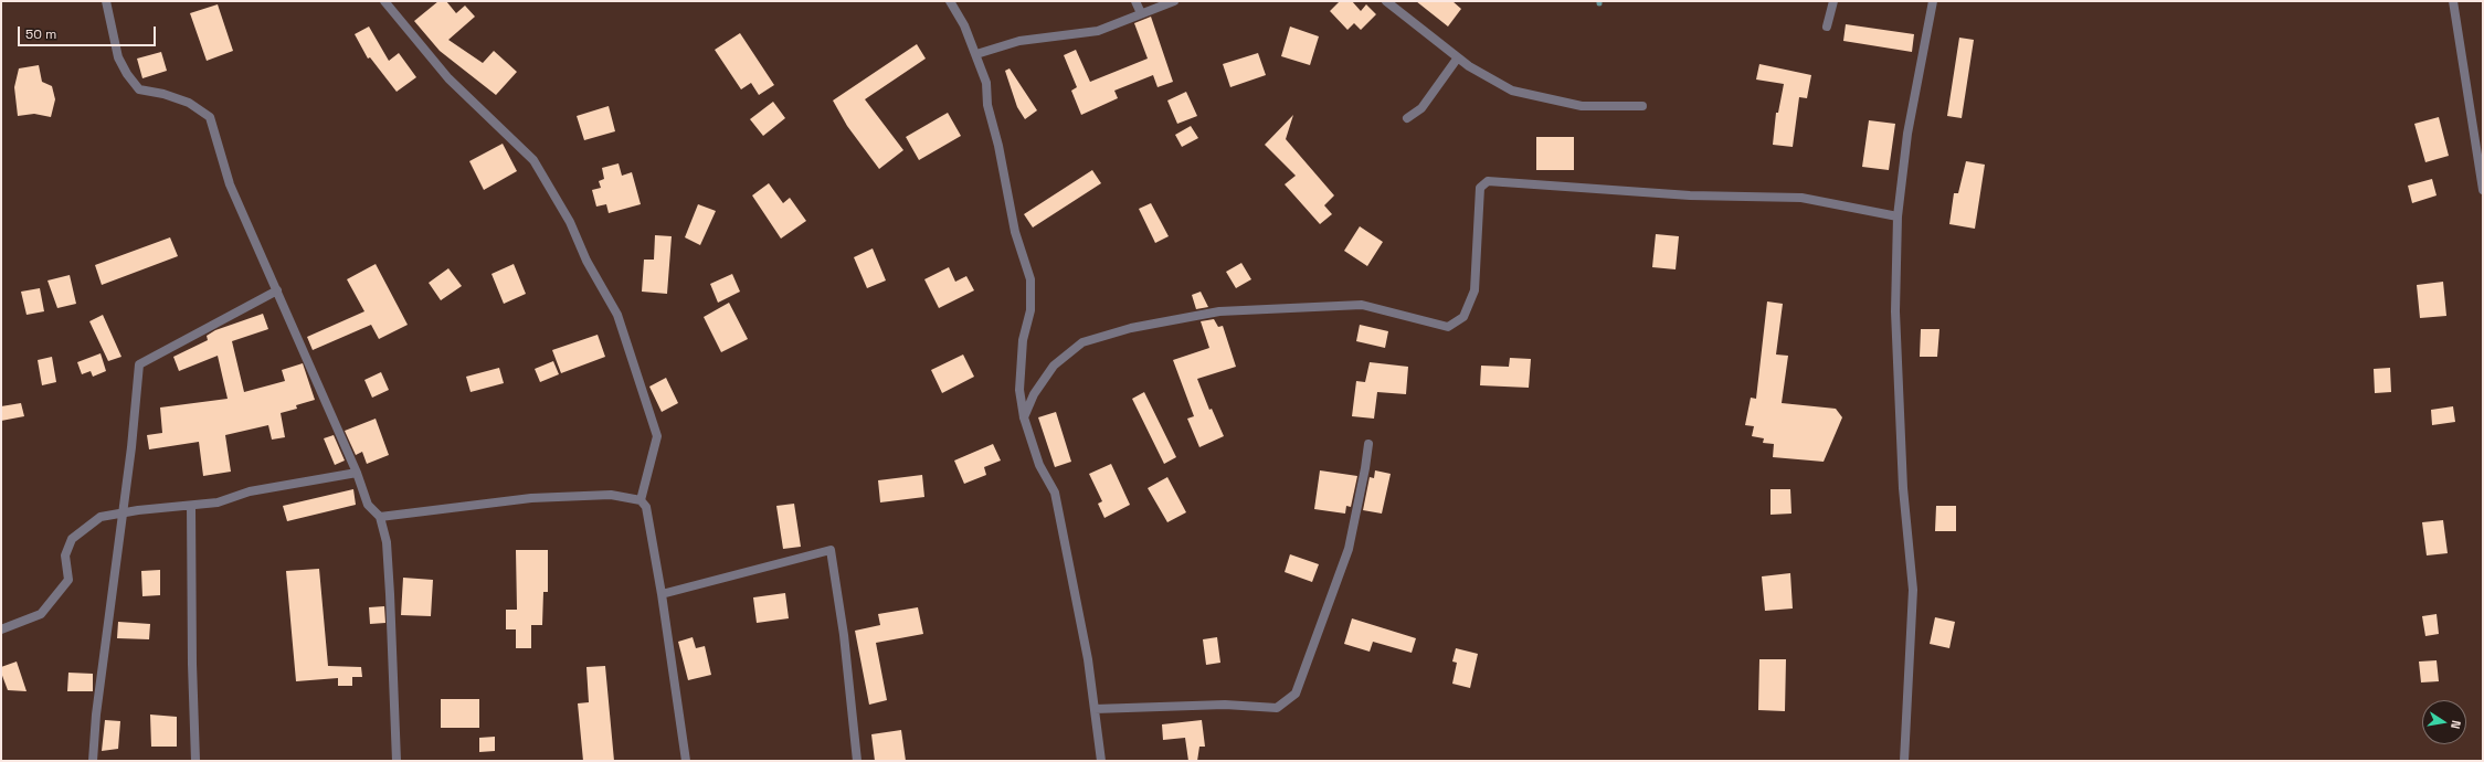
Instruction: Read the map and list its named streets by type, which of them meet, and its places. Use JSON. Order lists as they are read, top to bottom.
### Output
{
  "scale_bar": "50 m",
  "north": "right"
}
